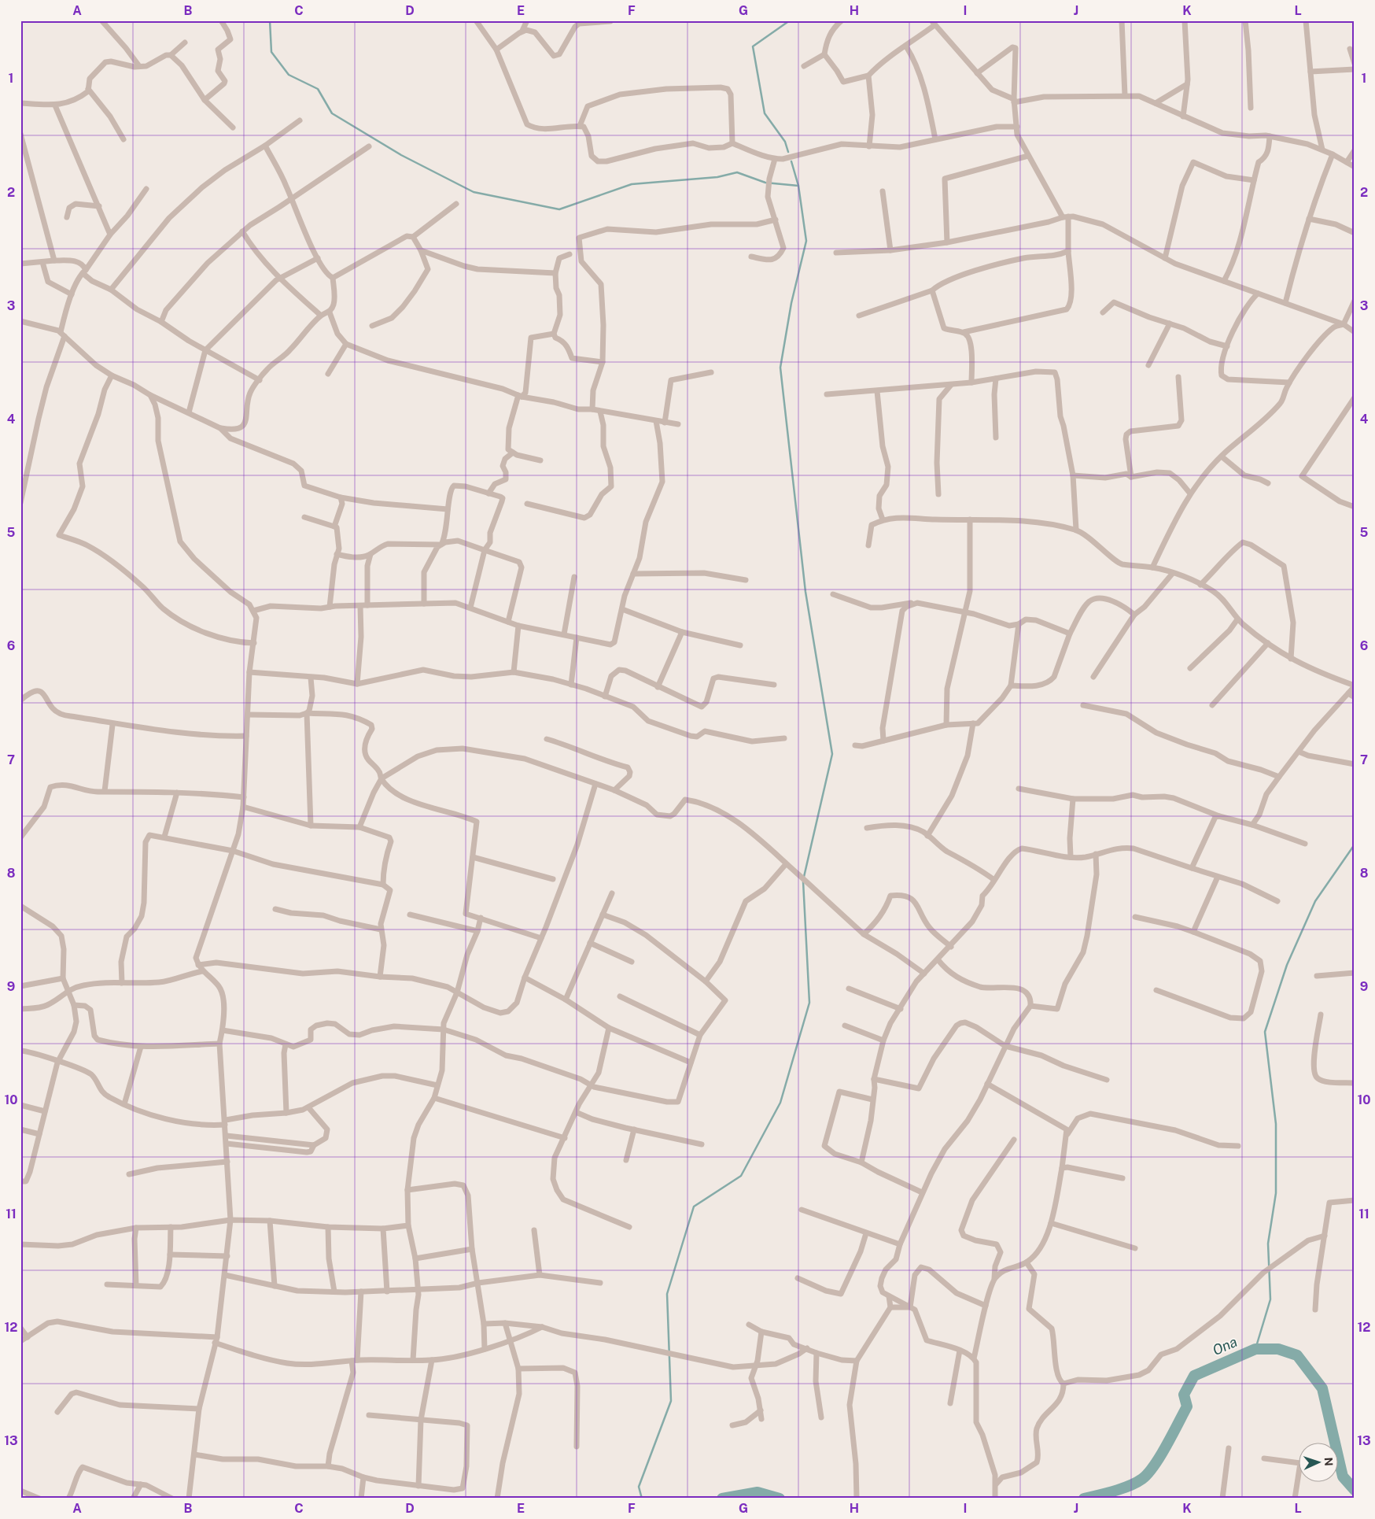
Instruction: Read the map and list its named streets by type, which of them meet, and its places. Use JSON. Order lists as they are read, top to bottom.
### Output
{
  "water": ["Ona"],
  "north": "right",
  "grid": {
    "columns": [
      "A",
      "B",
      "C",
      "D",
      "E",
      "F",
      "G",
      "H",
      "I",
      "J",
      "K",
      "L"
    ],
    "rows": [
      "1",
      "2",
      "3",
      "4",
      "5",
      "6",
      "7",
      "8",
      "9",
      "10",
      "11",
      "12",
      "13"
    ]
  }
}
